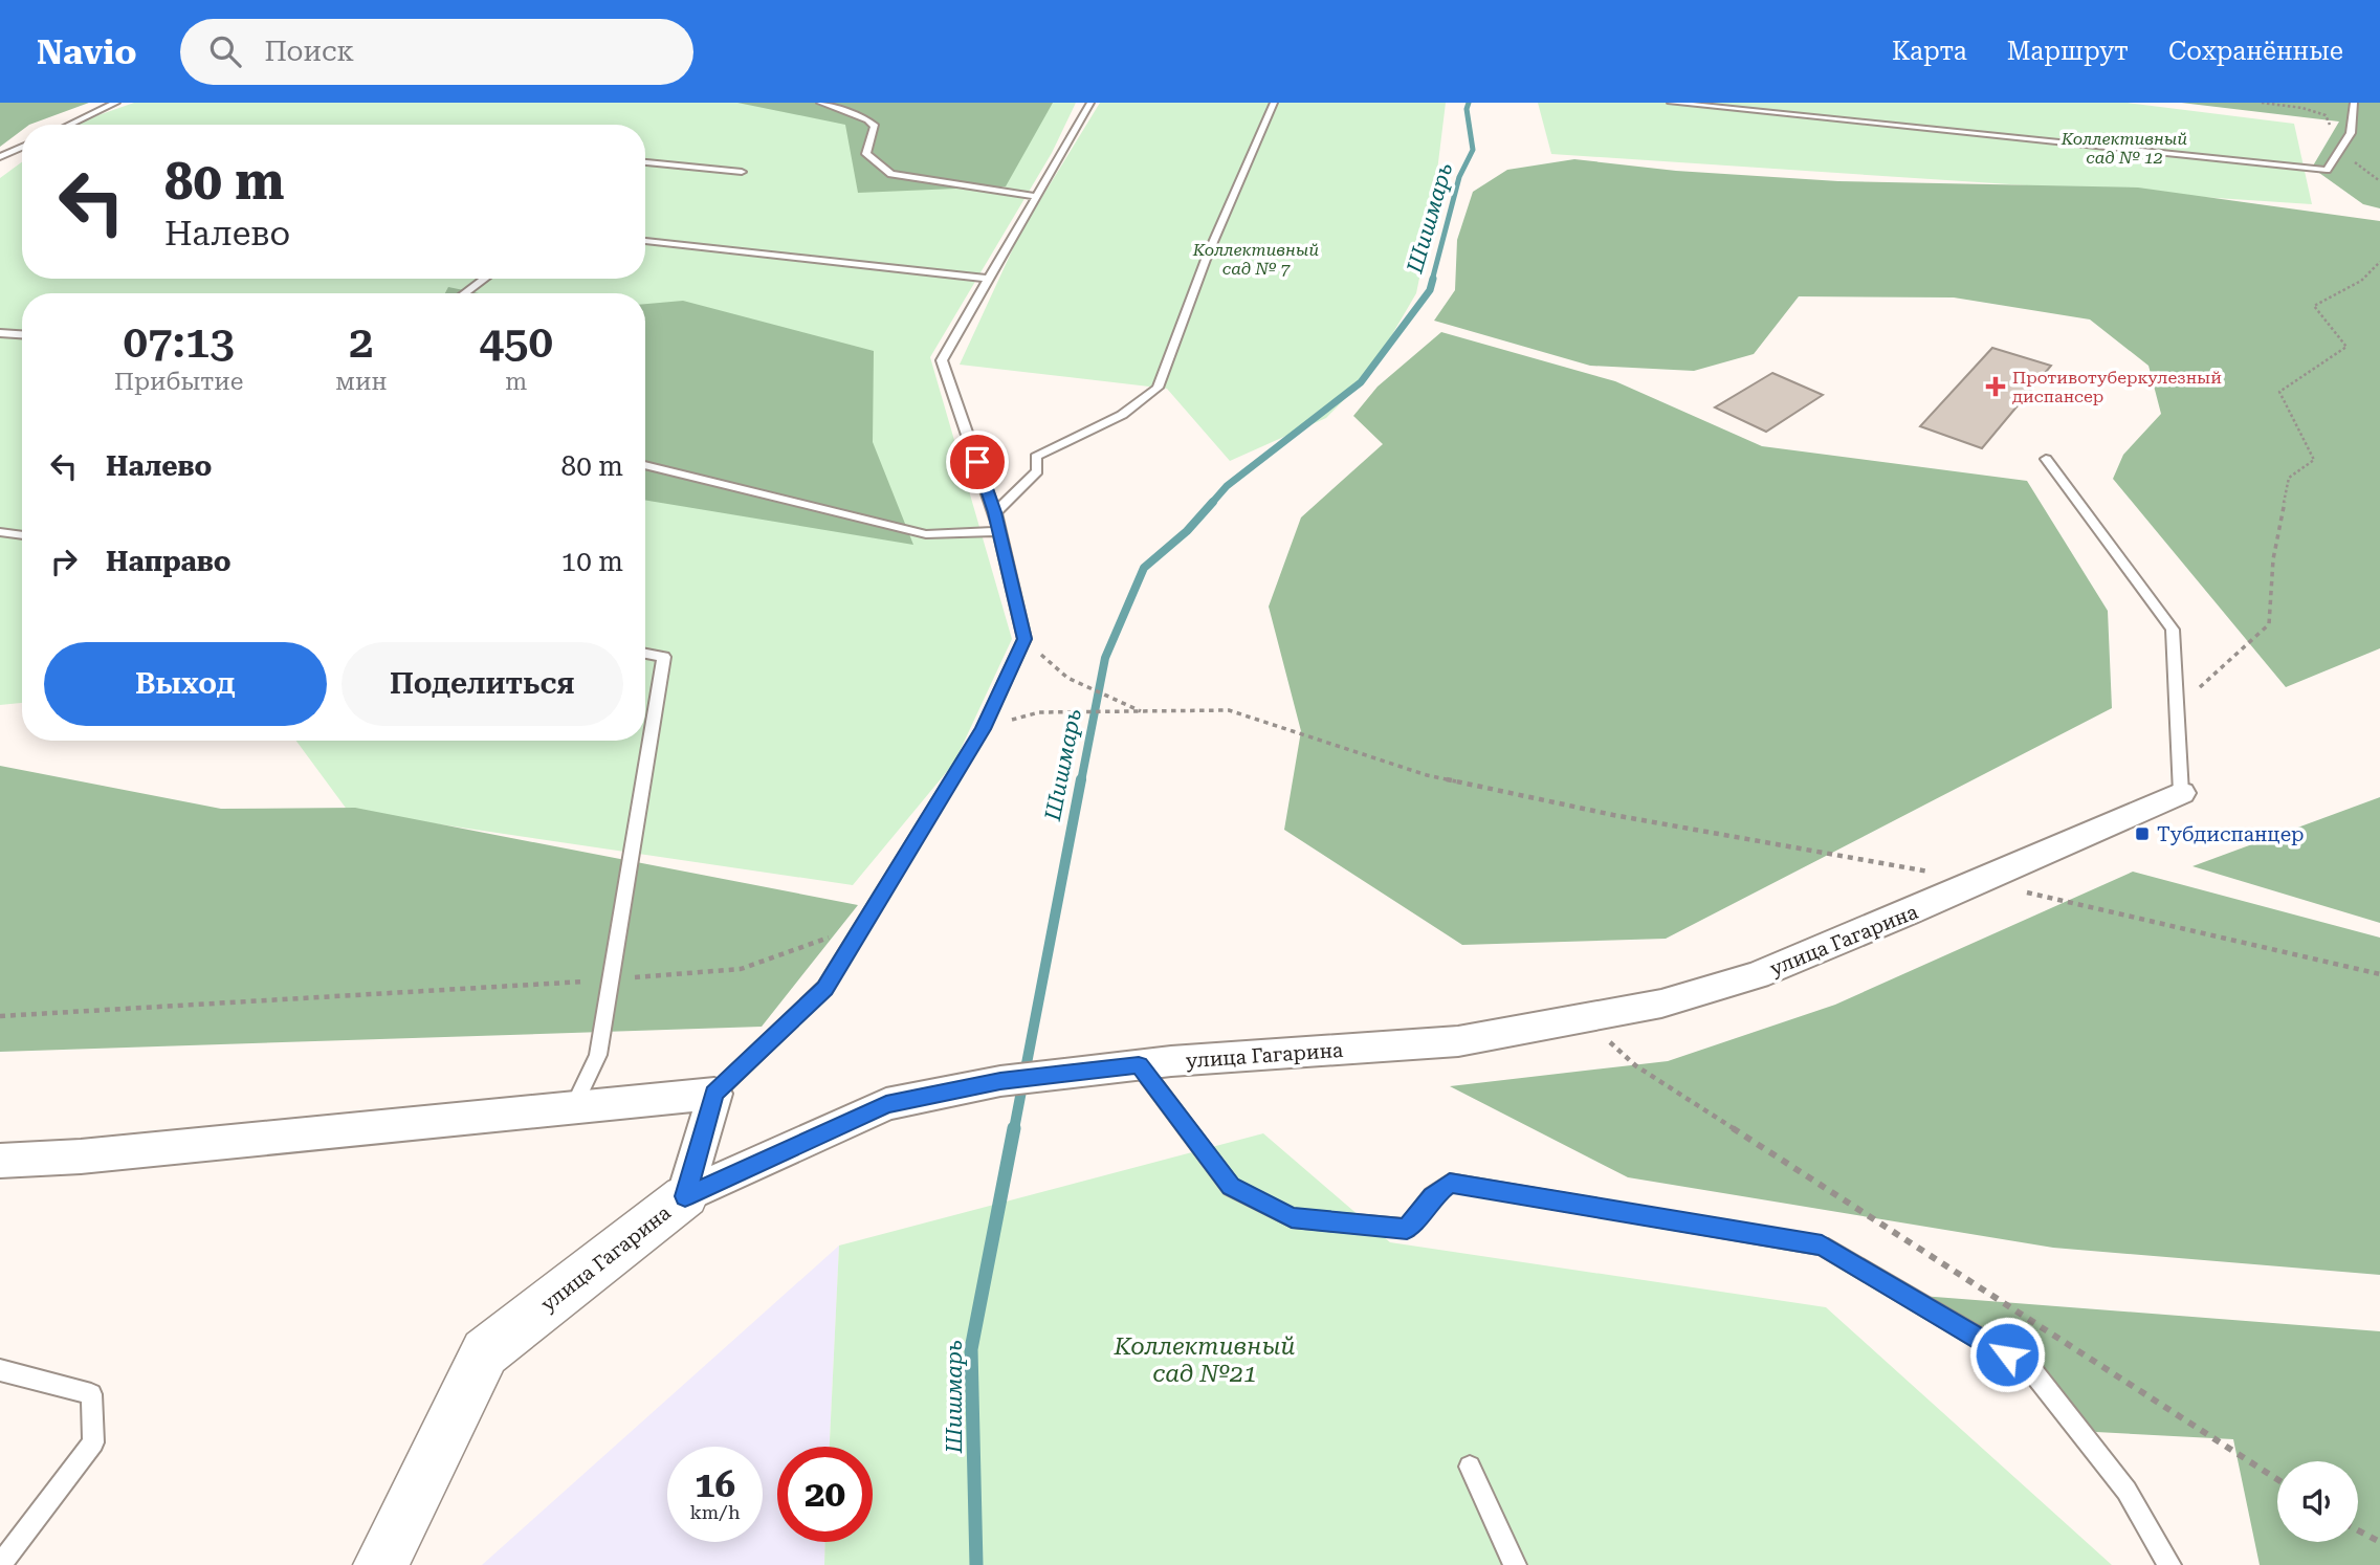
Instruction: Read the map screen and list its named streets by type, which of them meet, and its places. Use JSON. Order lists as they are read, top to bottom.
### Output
{
  "streets": {
    "street": ["улица Гагарина"]
  },
  "water": ["Шишмарь"],
  "parks": ["Коллективный сад № 12", "Коллективный сад № 7", "Коллективный сад №21"],
  "places": {
    "health": ["Противотуберкулезный диспансер"],
    "transit": ["Тубдиспанцер"]
  },
  "page": {
    "header": "Navio",
    "search": "Поиск",
    "nav": ["Карта", "Маршрут", "Сохранённые"],
    "turn": ["80 m", "Налево"],
    "eta": [
      "07:13",
      "Прибытие",
      "2",
      "мин",
      "450",
      "m"
    ],
    "list": [
      {
        "name": "Налево",
        "value": "80 m"
      },
      {
        "name": "Направо",
        "value": "10 m"
      }
    ],
    "buttons": ["Выход", "Поделиться"],
    "speed": "16 km/h",
    "limit": "20"
  }
}
